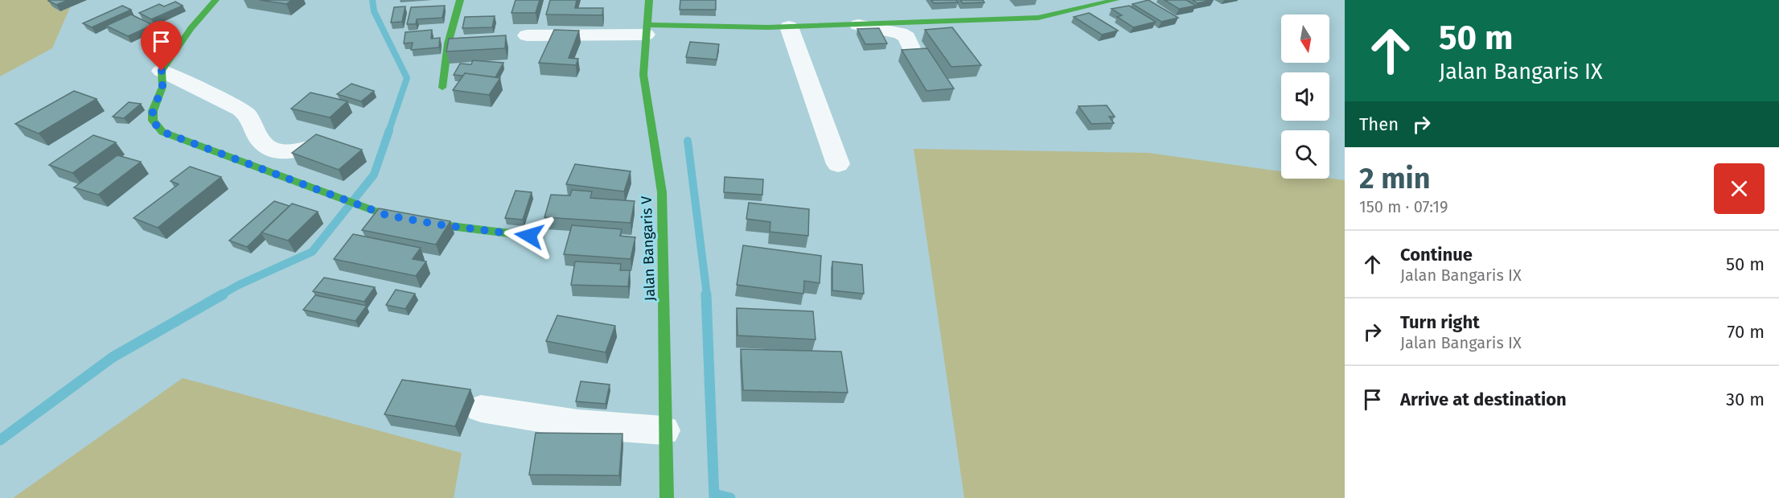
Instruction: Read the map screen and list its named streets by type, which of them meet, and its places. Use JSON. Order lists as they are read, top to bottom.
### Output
{
  "streets": {
    "street": ["Jalan Bangaris V"]
  },
  "north": "bottom",
  "page": {
    "turn": ["50 m", "Jalan Bangaris IX"],
    "then": "Then",
    "heading": ["2 min", "150 m · 07:19"],
    "list": [
      {
        "name": "Continue",
        "note": "Jalan Bangaris IX",
        "value": "50 m"
      },
      {
        "name": "Turn right",
        "note": "Jalan Bangaris IX",
        "value": "70 m"
      },
      {
        "name": "Arrive at destination",
        "value": "30 m"
      }
    ]
  }
}
